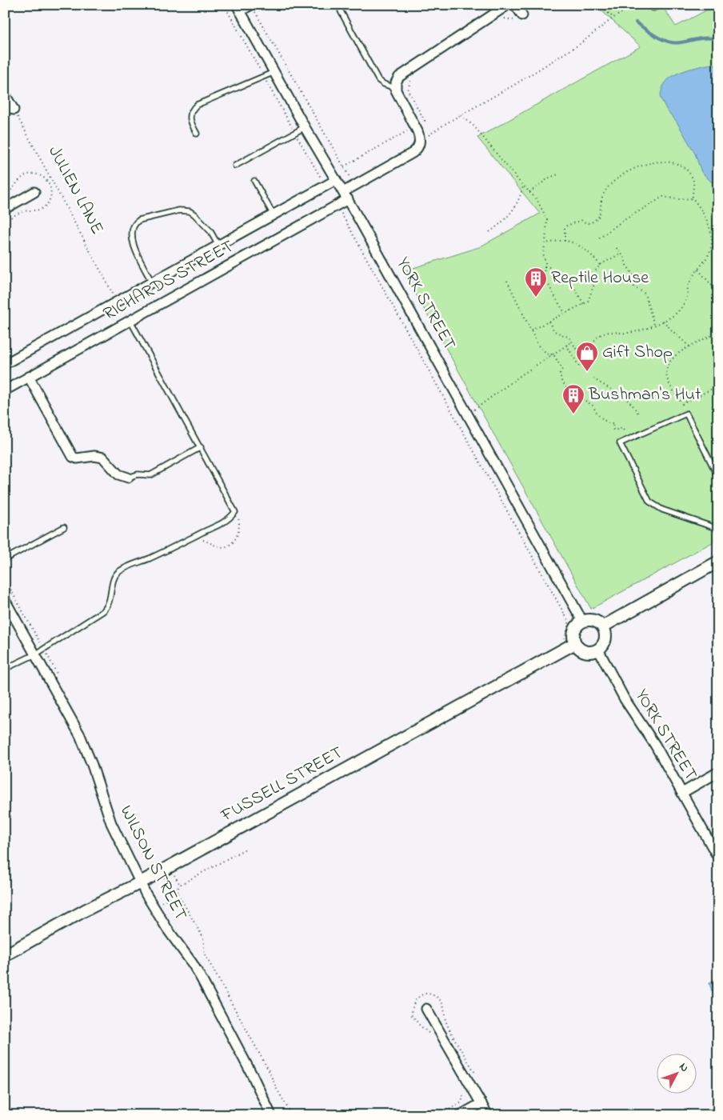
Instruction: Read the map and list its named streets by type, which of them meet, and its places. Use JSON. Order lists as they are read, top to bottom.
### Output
{
  "streets": {
    "street": [
      "RICHARDS STREET",
      "YORK STREET",
      "FUSSELL STREET",
      "WILSON STREET"
    ],
    "path": ["JULIEN LANE"]
  },
  "crossings": [
    ["JULIEN LANE", "RICHARDS STREET"],
    ["RICHARDS STREET", "YORK STREET"],
    ["YORK STREET", "FUSSELL STREET"],
    ["FUSSELL STREET", "WILSON STREET"]
  ],
  "places": {
    "building": ["Reptile House", "Bushman's Hut"],
    "shop": ["Gift Shop"]
  },
  "north": "top right"
}
